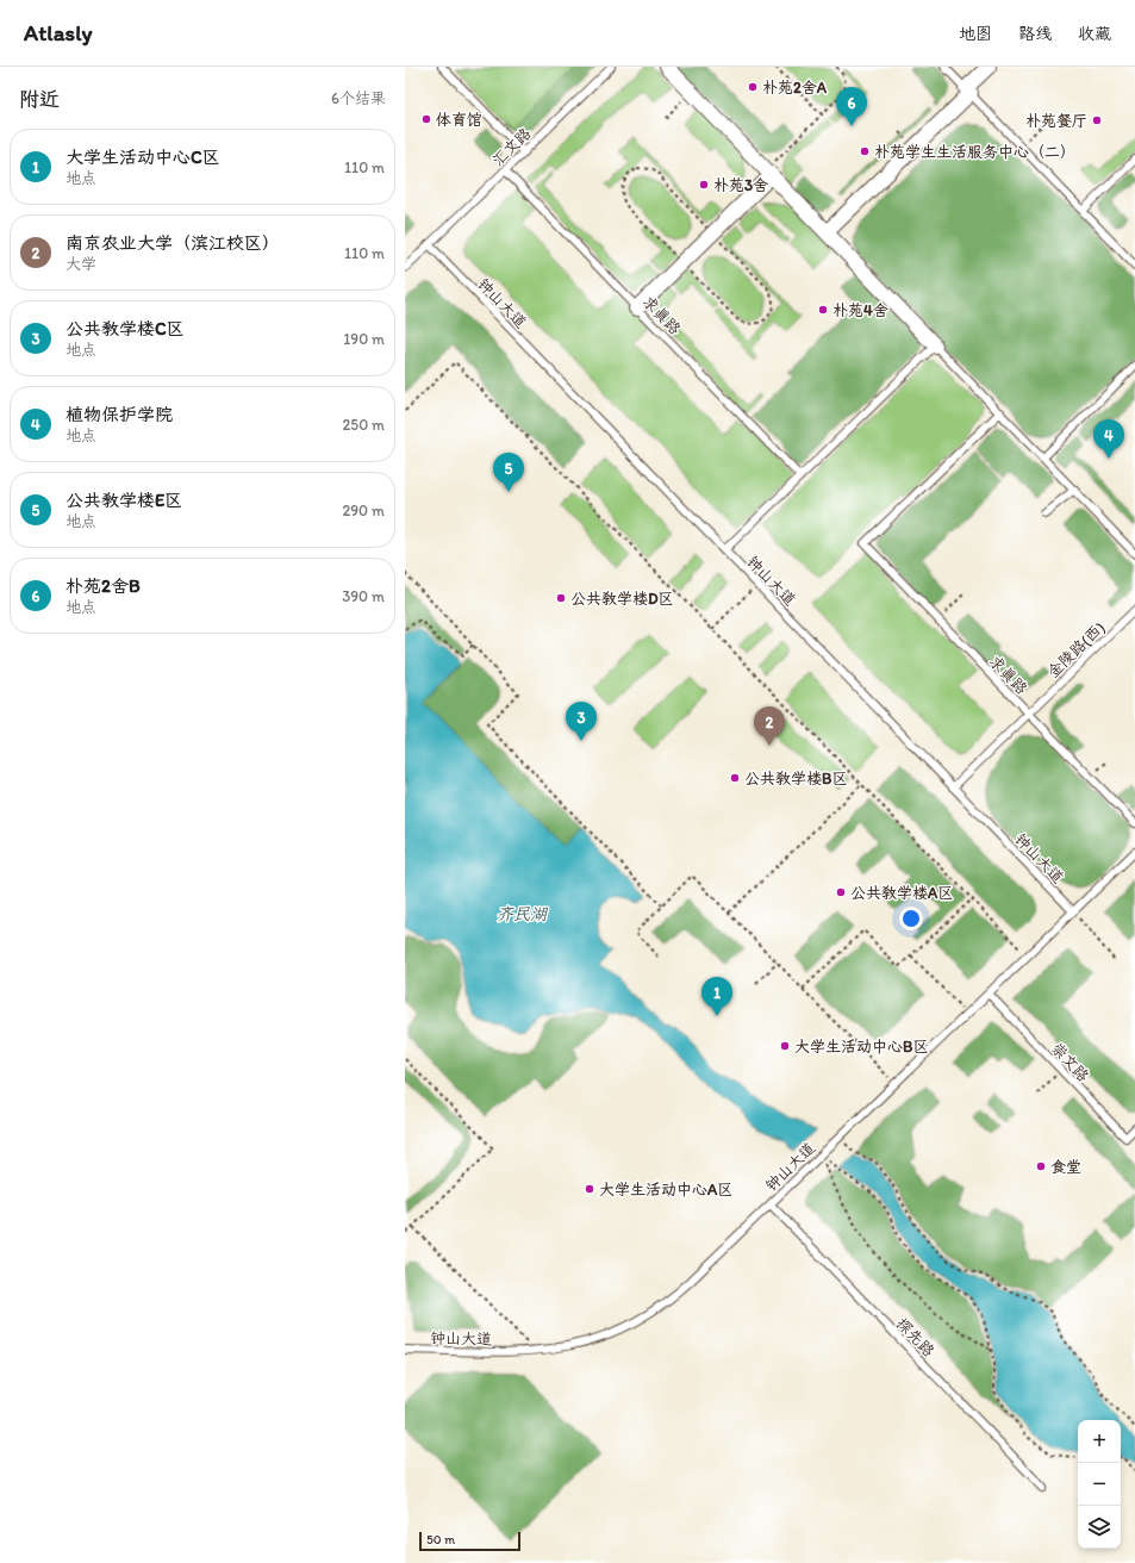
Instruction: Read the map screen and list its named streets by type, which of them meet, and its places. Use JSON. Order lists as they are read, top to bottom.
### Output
{
  "streets": {
    "lane": [
      "汇文路",
      "钟山大道",
      "求真路",
      "金陵路(西)",
      "崇文路",
      "探先路"
    ]
  },
  "crossings": [
    ["汇文路", "钟山大道"],
    ["汇文路", "求真路"],
    ["钟山大道", "金陵路(西)"],
    ["钟山大道", "崇文路"],
    ["钟山大道", "探先路"],
    ["求真路", "金陵路(西)"]
  ],
  "water": ["齐民湖"],
  "places": [
    "朴苑2舍A",
    "体育馆",
    "朴苑餐厅",
    "朴苑学生生活服务中心（二）",
    "朴苑3舍",
    "朴苑4舍",
    "公共教学楼D区",
    "公共教学楼B区",
    "公共教学楼A区",
    "大学生活动中心B区",
    "食堂",
    "大学生活动中心A区"
  ],
  "scale_bar": "50 m",
  "page": {
    "header": "Atlasly",
    "nav": ["地图", "路线", "收藏"],
    "heading": ["附近", "6个结果"],
    "pins": [
      "6",
      "4",
      "5",
      "3",
      "2",
      "1"
    ],
    "list": [
      {
        "mark": "1",
        "name": "大学生活动中心C区",
        "note": "地点",
        "value": "110 m"
      },
      {
        "mark": "2",
        "name": "南京农业大学（滨江校区）",
        "note": "大学",
        "value": "110 m"
      },
      {
        "mark": "3",
        "name": "公共教学楼C区",
        "note": "地点",
        "value": "190 m"
      },
      {
        "mark": "4",
        "name": "植物保护学院",
        "note": "地点",
        "value": "250 m"
      },
      {
        "mark": "5",
        "name": "公共教学楼E区",
        "note": "地点",
        "value": "290 m"
      },
      {
        "mark": "6",
        "name": "朴苑2舍B",
        "note": "地点",
        "value": "390 m"
      }
    ],
    "map_buttons": ["+", "−"],
    "scale": "50 m"
  }
}
